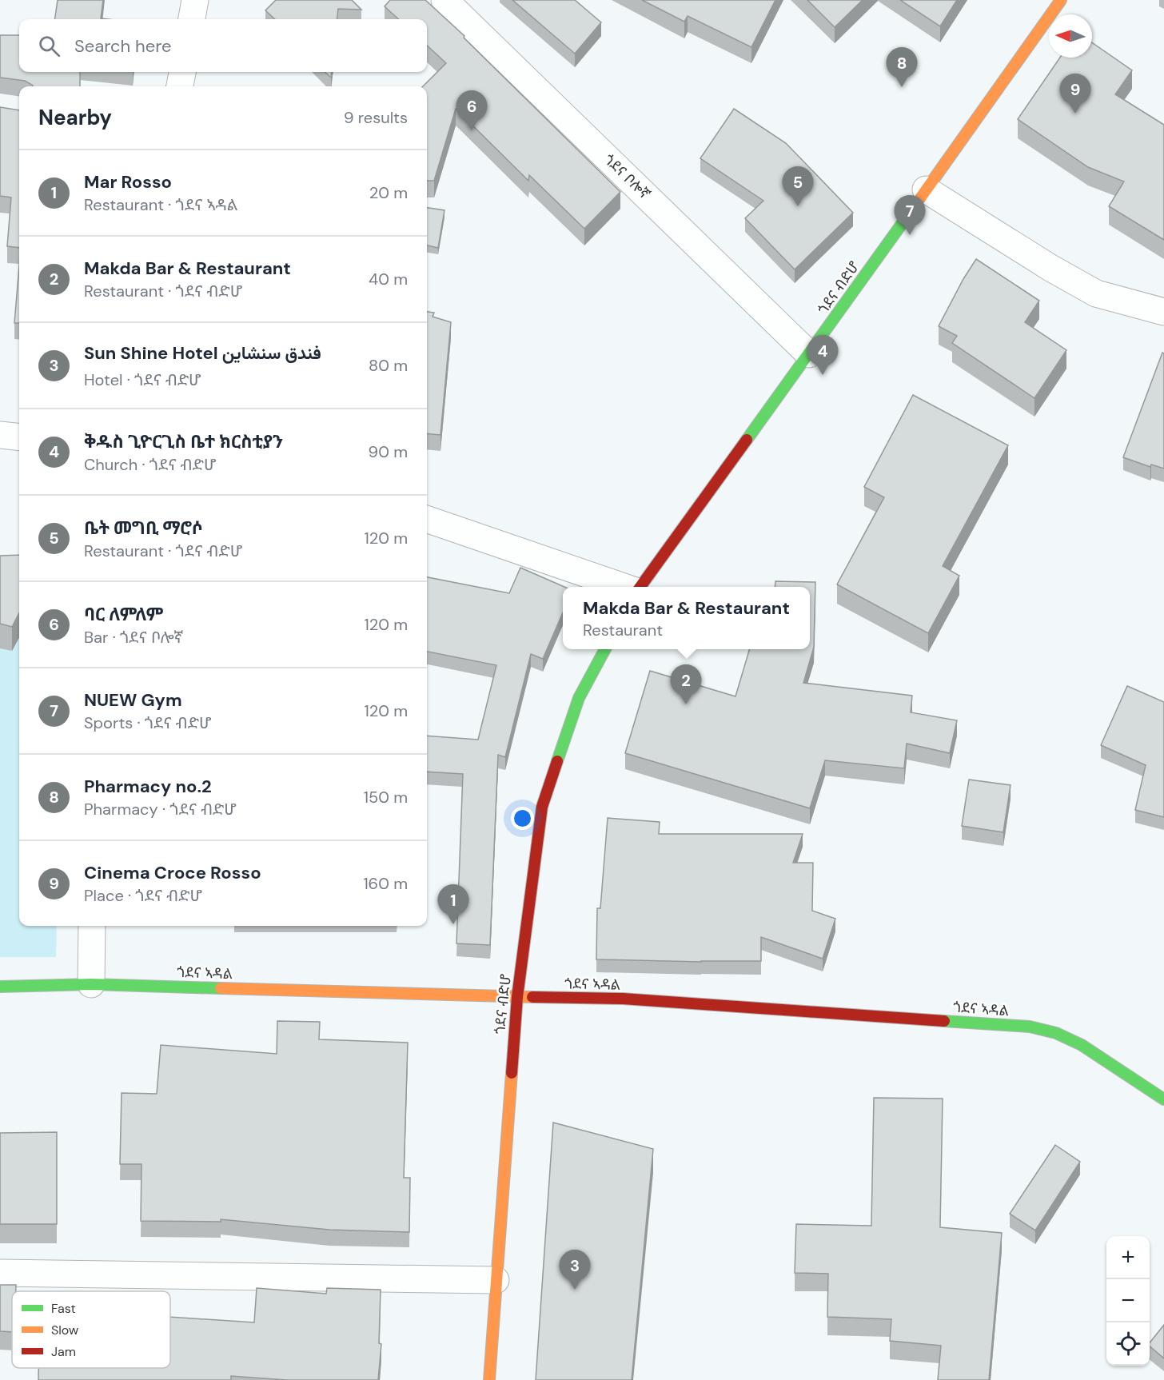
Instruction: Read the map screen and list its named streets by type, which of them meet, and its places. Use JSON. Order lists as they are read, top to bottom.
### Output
{
  "streets": {
    "main road": ["ጎደና ብድሆ", "ጎደና ኣዳል"],
    "street": ["ጎደና ቦሎኛ"]
  },
  "crossings": [
    ["ጎደና ቦሎኛ", "ጎደና ብድሆ"],
    ["ጎደና ብድሆ", "ጎደና ኣዳል"]
  ],
  "legend": ["Fast", "Slow", "Jam"],
  "north": "left",
  "page": {
    "search": "Search here",
    "pins": [
      "8",
      "9",
      "6",
      "5",
      "7",
      "4",
      "2",
      "1",
      "3"
    ],
    "heading": ["Nearby", "9 results"],
    "list": [
      {
        "mark": "1",
        "name": "Mar Rosso",
        "note": "Restaurant · ጎደና ኣዳል",
        "value": "20 m"
      },
      {
        "mark": "2",
        "name": "Makda Bar & Restaurant",
        "note": "Restaurant · ጎደና ብድሆ",
        "value": "40 m"
      },
      {
        "mark": "3",
        "name": "Sun Shine Hotel فندق سنشاين",
        "note": "Hotel · ጎደና ብድሆ",
        "value": "80 m"
      },
      {
        "mark": "4",
        "name": "ቅዱስ ጊዮርጊስ ቤተ ክርስቲያን",
        "note": "Church · ጎደና ብድሆ",
        "value": "90 m"
      },
      {
        "mark": "5",
        "name": "ቤት መግቢ ማሮሶ",
        "note": "Restaurant · ጎደና ብድሆ",
        "value": "120 m"
      },
      {
        "mark": "6",
        "name": "ባር ለምለም",
        "note": "Bar · ጎደና ቦሎኛ",
        "value": "120 m"
      },
      {
        "mark": "7",
        "name": "NUEW Gym",
        "note": "Sports · ጎደና ብድሆ",
        "value": "120 m"
      },
      {
        "mark": "8",
        "name": "Pharmacy no.2",
        "note": "Pharmacy · ጎደና ብድሆ",
        "value": "150 m"
      },
      {
        "mark": "9",
        "name": "Cinema Croce Rosso",
        "note": "Place · ጎደና ብድሆ",
        "value": "160 m"
      }
    ],
    "popup": ["Makda Bar & Restaurant", "Restaurant"],
    "map_buttons": ["+", "−"]
  }
}
